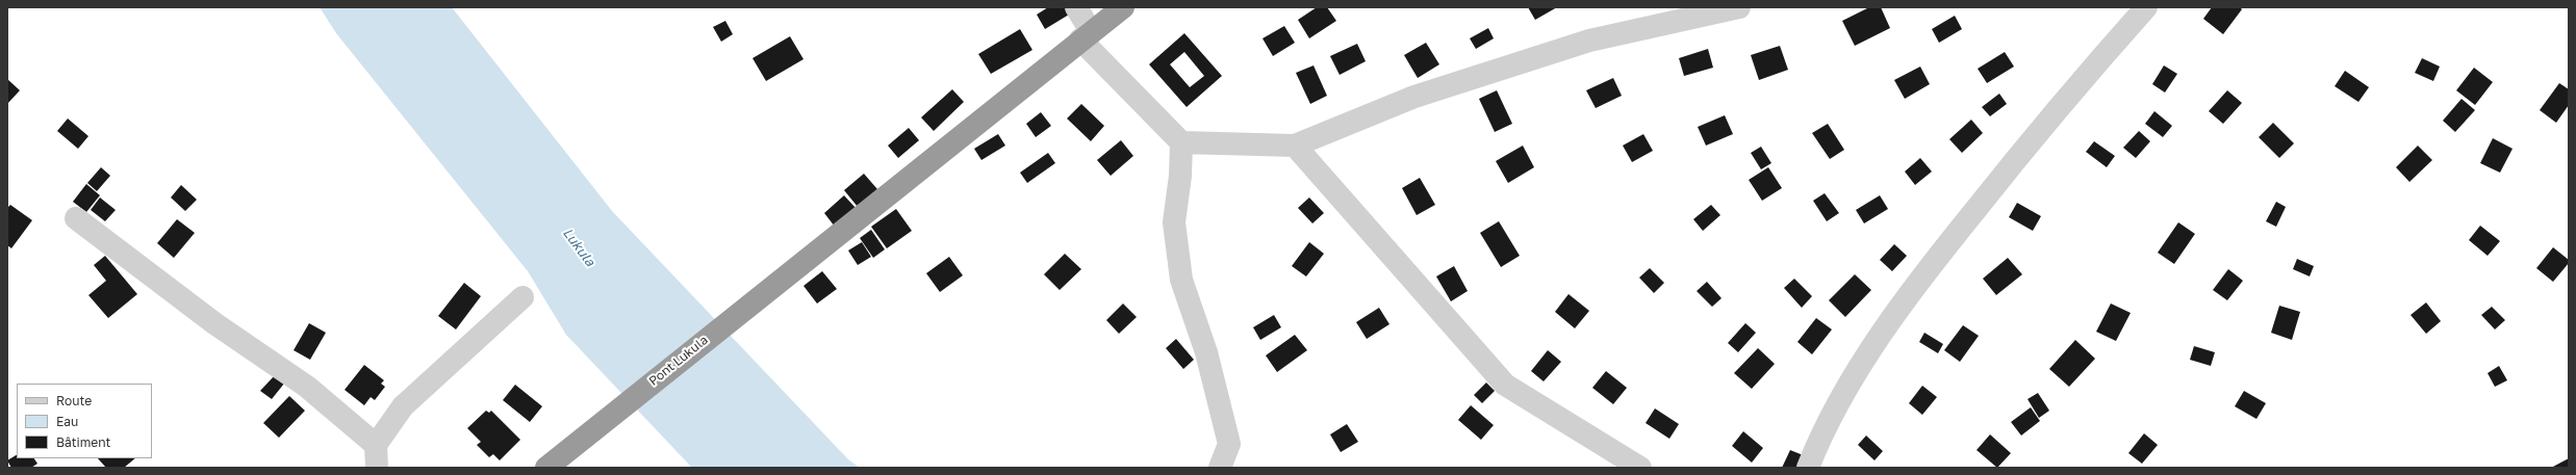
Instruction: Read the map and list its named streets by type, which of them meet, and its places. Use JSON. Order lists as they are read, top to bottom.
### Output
{
  "streets": {
    "highway": ["Pont Lukula"]
  },
  "water": ["Lukula"],
  "legend": ["Route", "Eau", "Bâtiment"]
}
